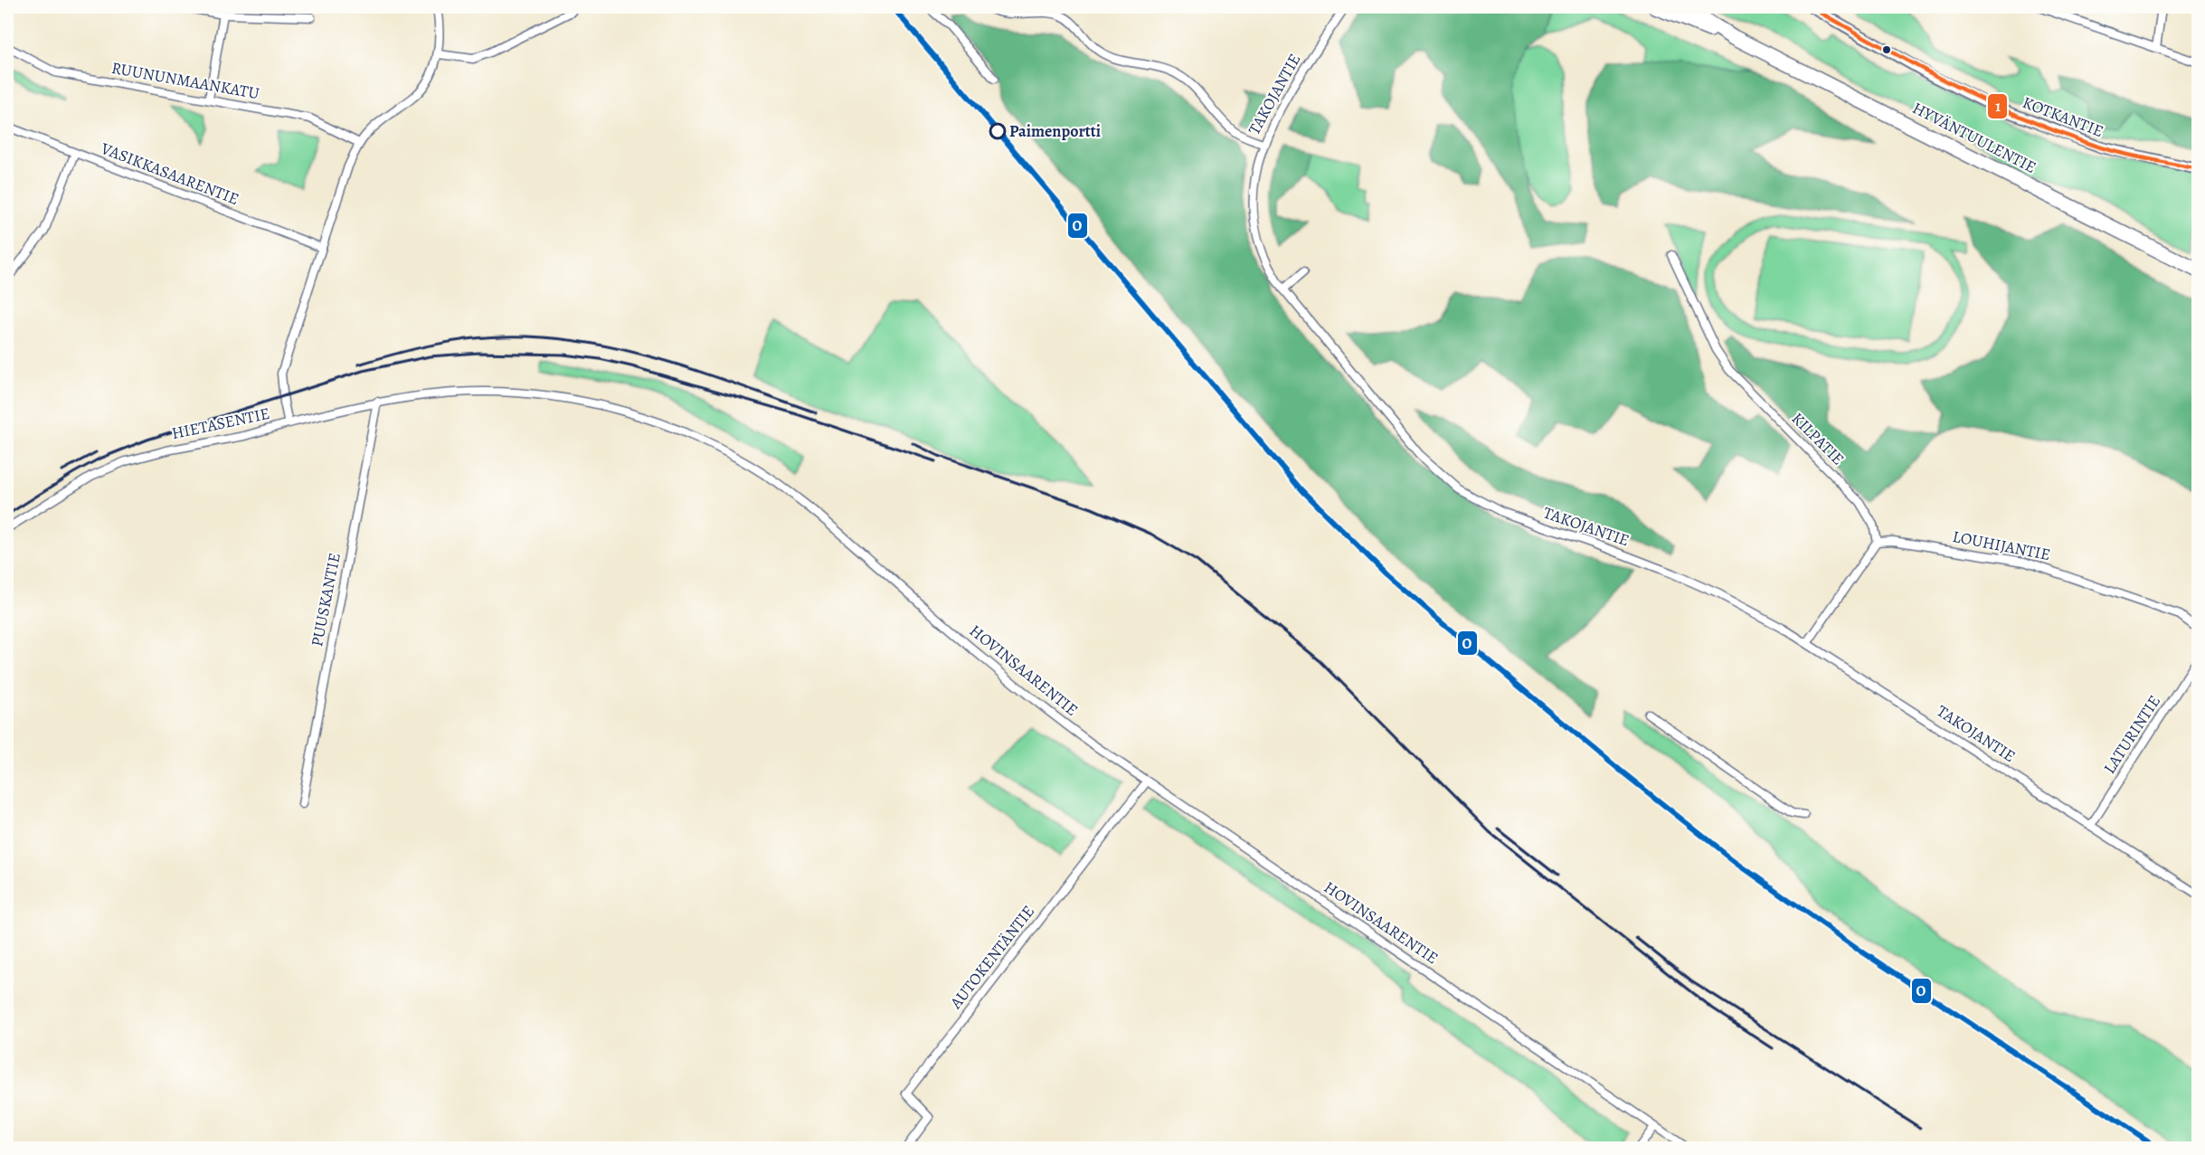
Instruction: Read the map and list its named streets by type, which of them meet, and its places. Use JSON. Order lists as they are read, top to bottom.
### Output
{
  "streets": {
    "highway": ["HYVÄNTUULENTIE"],
    "street": [
      "RUUNUNMAANKATU",
      "TAKOJANTIE",
      "KOTKANTIE",
      "VASIKKASAARENTIE",
      "HIETASENTIE",
      "KILPATIE",
      "LOUHIJANTIE",
      "PUUSKANTIE",
      "HOVINSAARENTIE",
      "LATURINTIE",
      "AUTOKENTÄNTIE"
    ]
  },
  "crossings": [
    ["RUUNUNMAANKATU", "HIETASENTIE"],
    ["TAKOJANTIE", "LATURINTIE"],
    ["VASIKKASAARENTIE", "HIETASENTIE"],
    ["HIETASENTIE", "HOVINSAARENTIE"],
    ["KILPATIE", "LOUHIJANTIE"],
    ["PUUSKANTIE", "HOVINSAARENTIE"],
    ["HOVINSAARENTIE", "AUTOKENTÄNTIE"]
  ],
  "places": ["Paimenportti"],
  "lines": ["transit line O", "transit line 1"]
}
